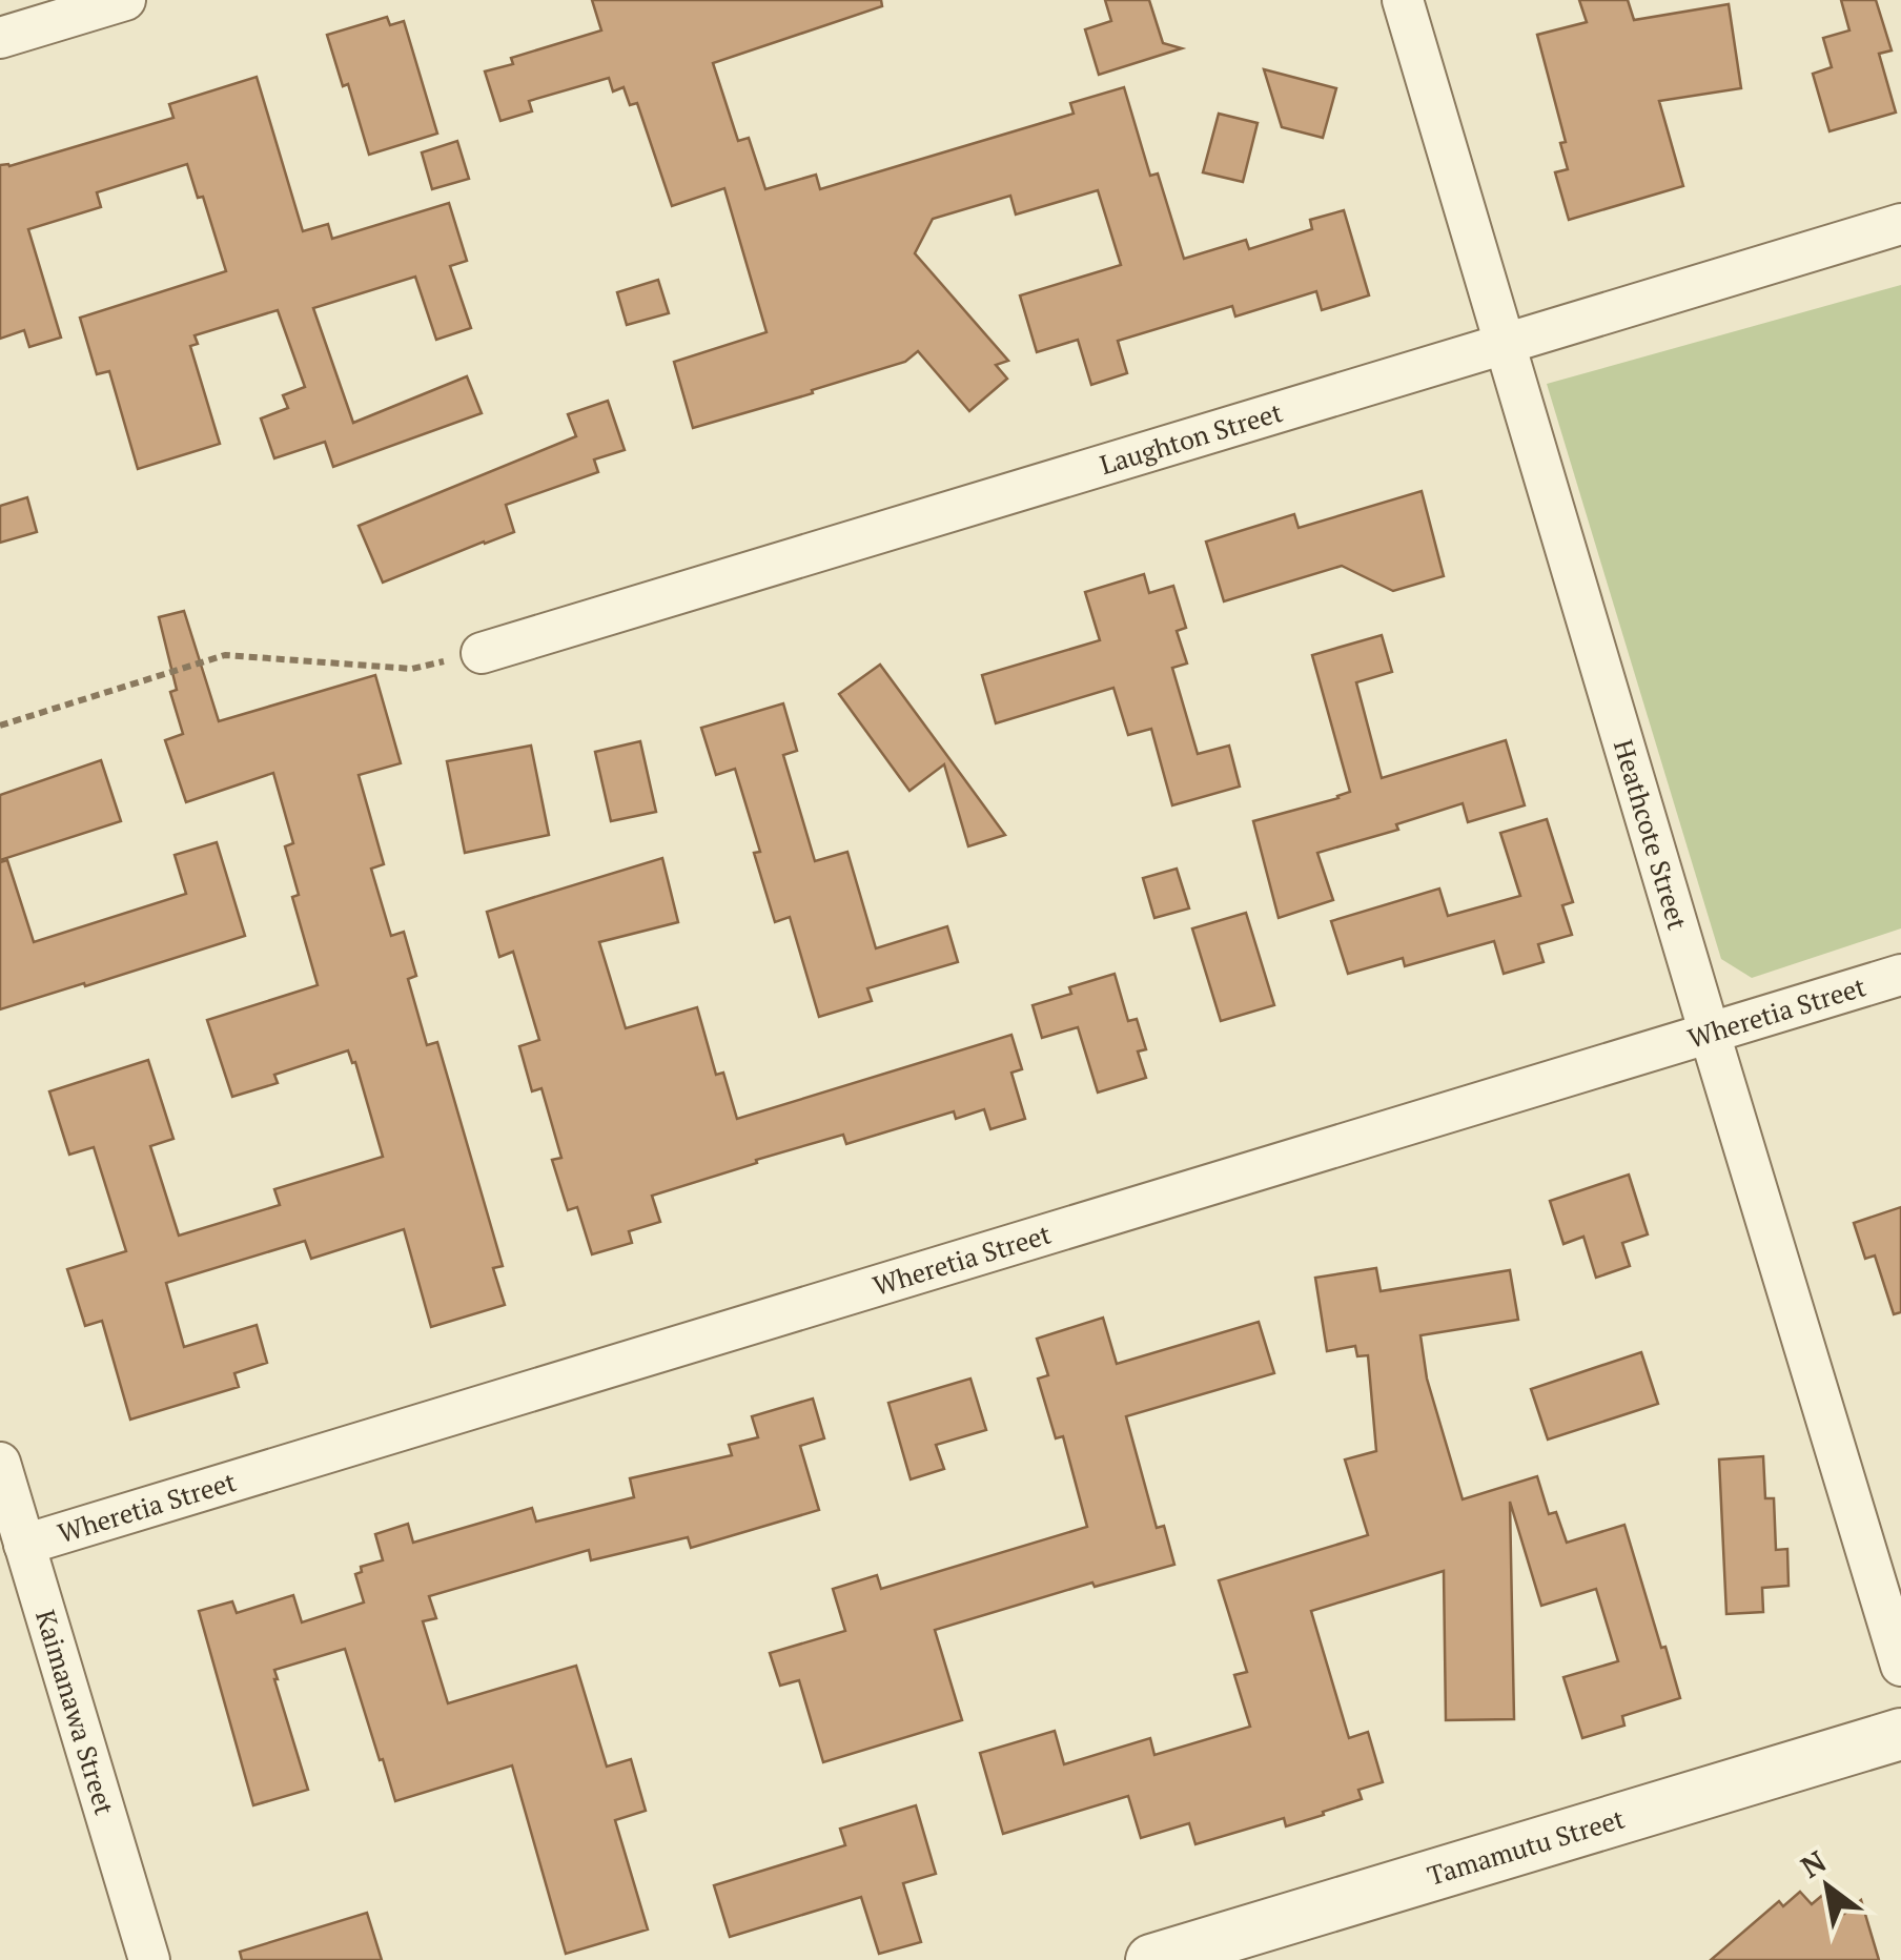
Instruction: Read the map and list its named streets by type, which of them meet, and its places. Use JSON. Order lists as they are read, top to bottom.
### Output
{
  "streets": {
    "street": [
      "Laughton Street",
      "Heathcote Street",
      "Wheretia Street",
      "Kaimanawa Street",
      "Tamamutu Street"
    ]
  },
  "crossings": [
    ["Laughton Street", "Heathcote Street"],
    ["Heathcote Street", "Wheretia Street"],
    ["Wheretia Street", "Kaimanawa Street"]
  ],
  "north": "top left"
}
